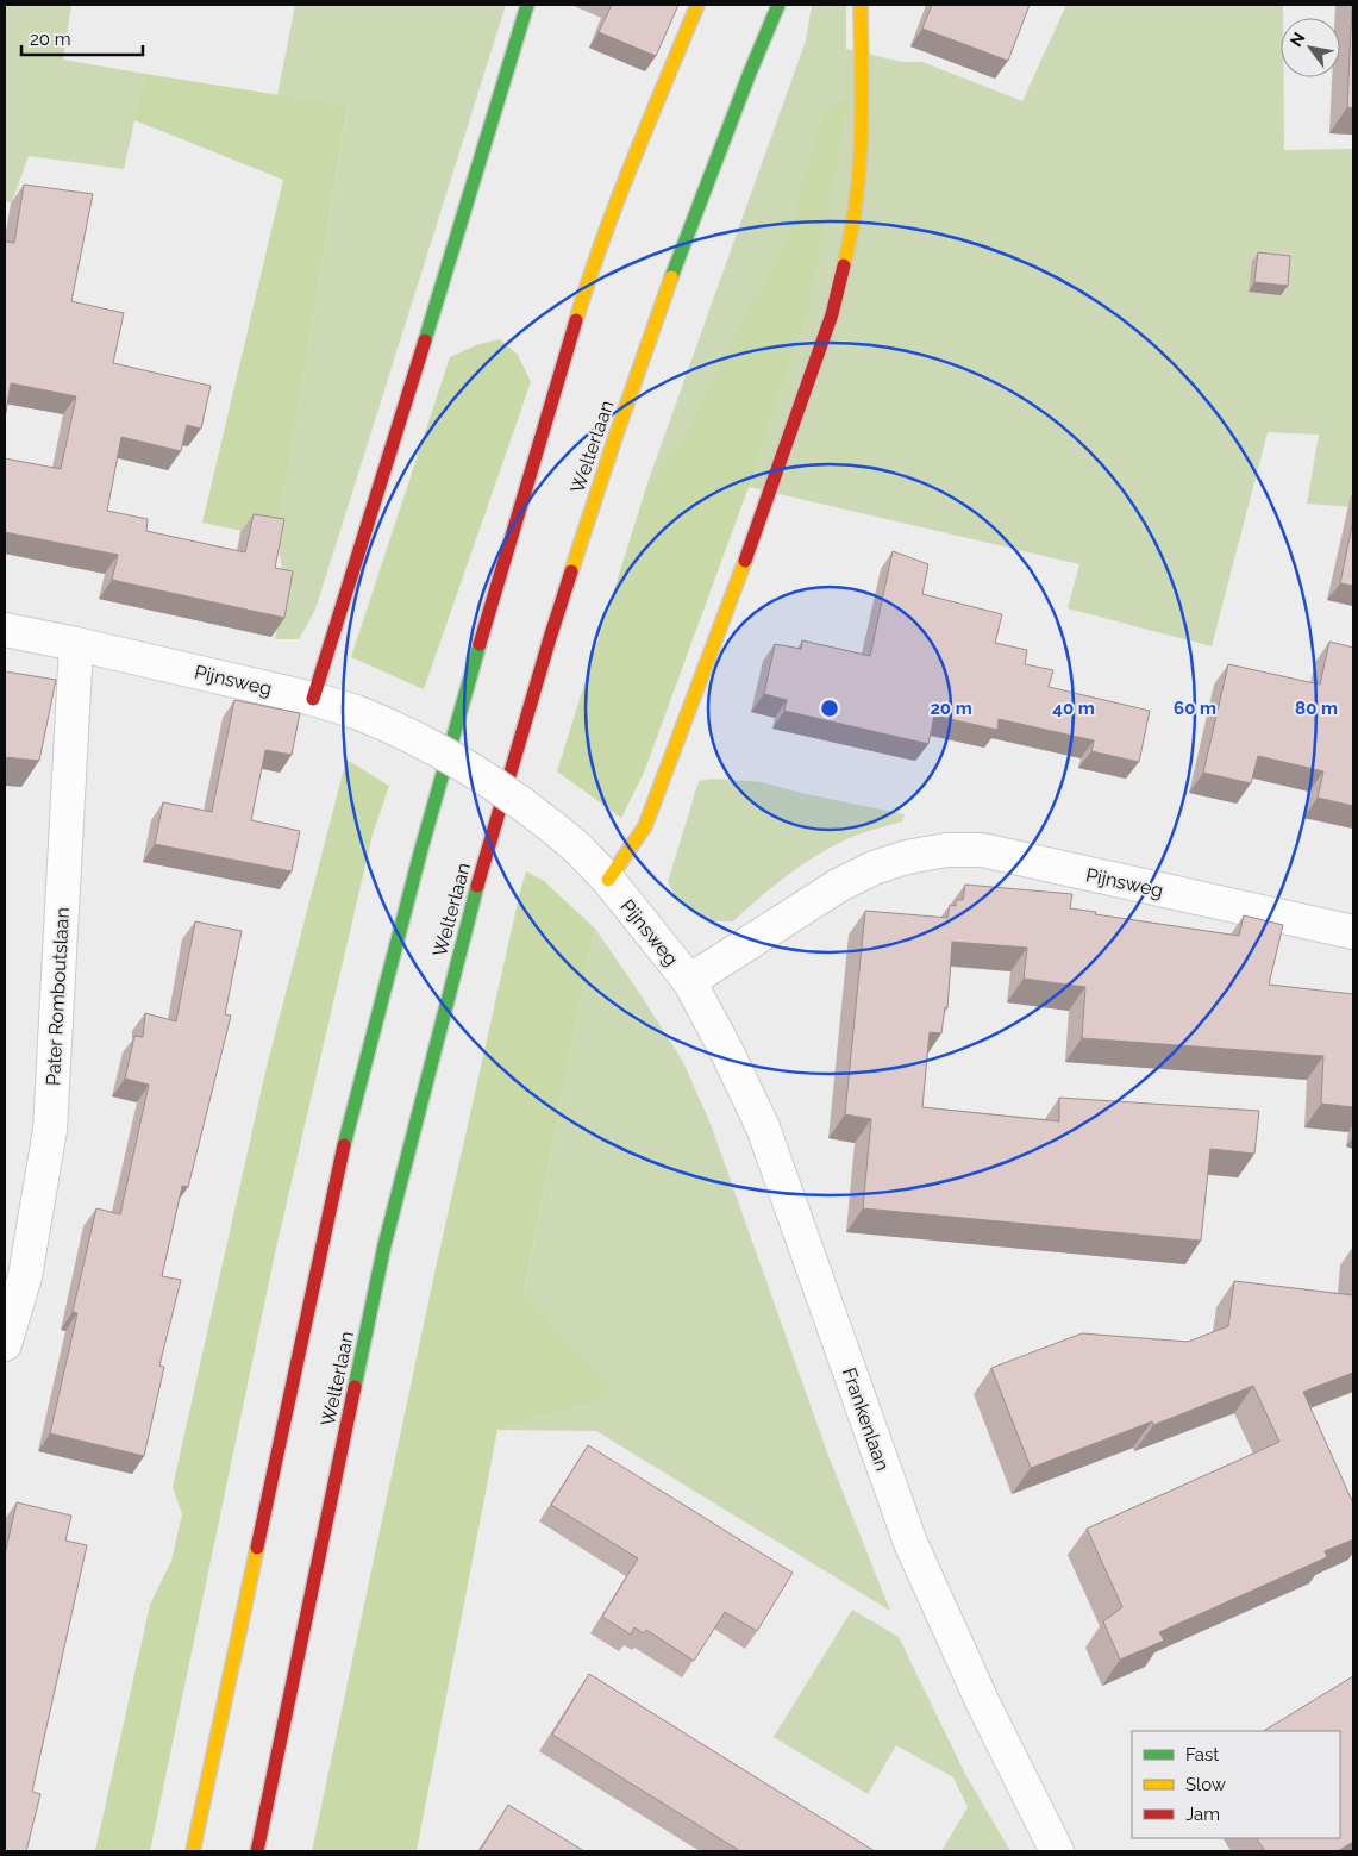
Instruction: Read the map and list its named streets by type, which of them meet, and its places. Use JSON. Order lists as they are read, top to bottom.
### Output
{
  "streets": {
    "main road": ["Welterlaan"],
    "street": ["Pijnsweg", "Pater Romboutslaan", "Frankenlaan"]
  },
  "crossings": [
    ["Pijnsweg", "Pater Romboutslaan"],
    ["Pijnsweg", "Frankenlaan"]
  ],
  "legend": ["Fast", "Slow", "Jam"],
  "scale_bar": "20 m",
  "north": "top left",
  "rings": [
    "20 m",
    "40 m",
    "60 m",
    "80 m"
  ]
}
